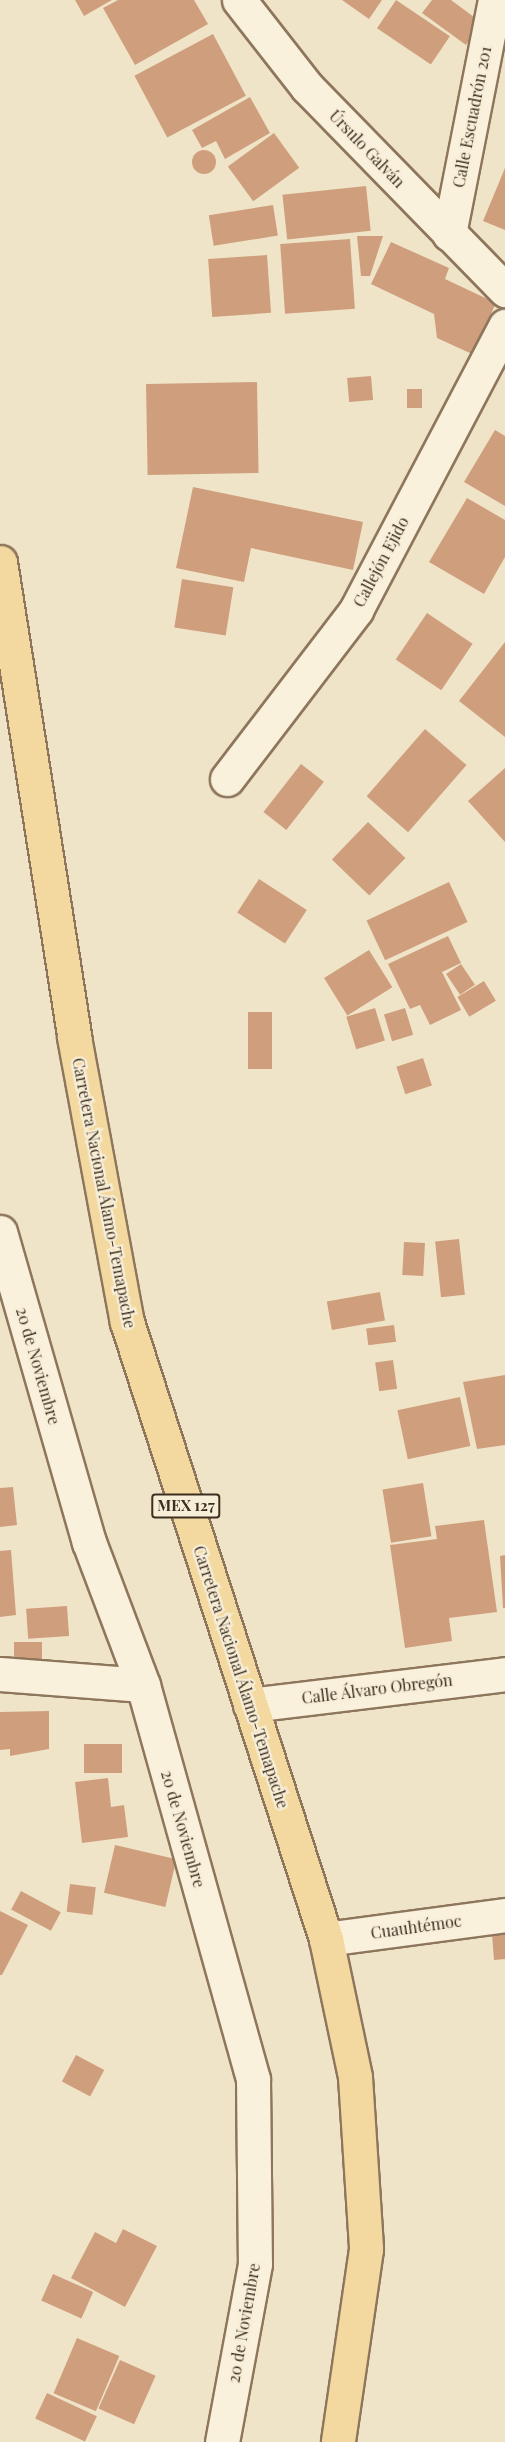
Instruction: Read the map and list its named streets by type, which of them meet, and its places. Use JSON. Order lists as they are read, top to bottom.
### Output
{
  "streets": {
    "main road": ["Carretera Nacional Álamo-Temapache", "MEX 127"],
    "street": [
      "Calle Escuadrón 201",
      "Úrsulo Galván",
      "Callejón Ejido",
      "20 de Noviembre",
      "Calle Álvaro Obregón",
      "Cuauhtémoc"
    ]
  },
  "crossings": [
    ["Calle Escuadrón 201", "Úrsulo Galván"],
    ["Carretera Nacional Álamo-Temapache", "Calle Álvaro Obregón"],
    ["Carretera Nacional Álamo-Temapache", "Cuauhtémoc"]
  ]
}
